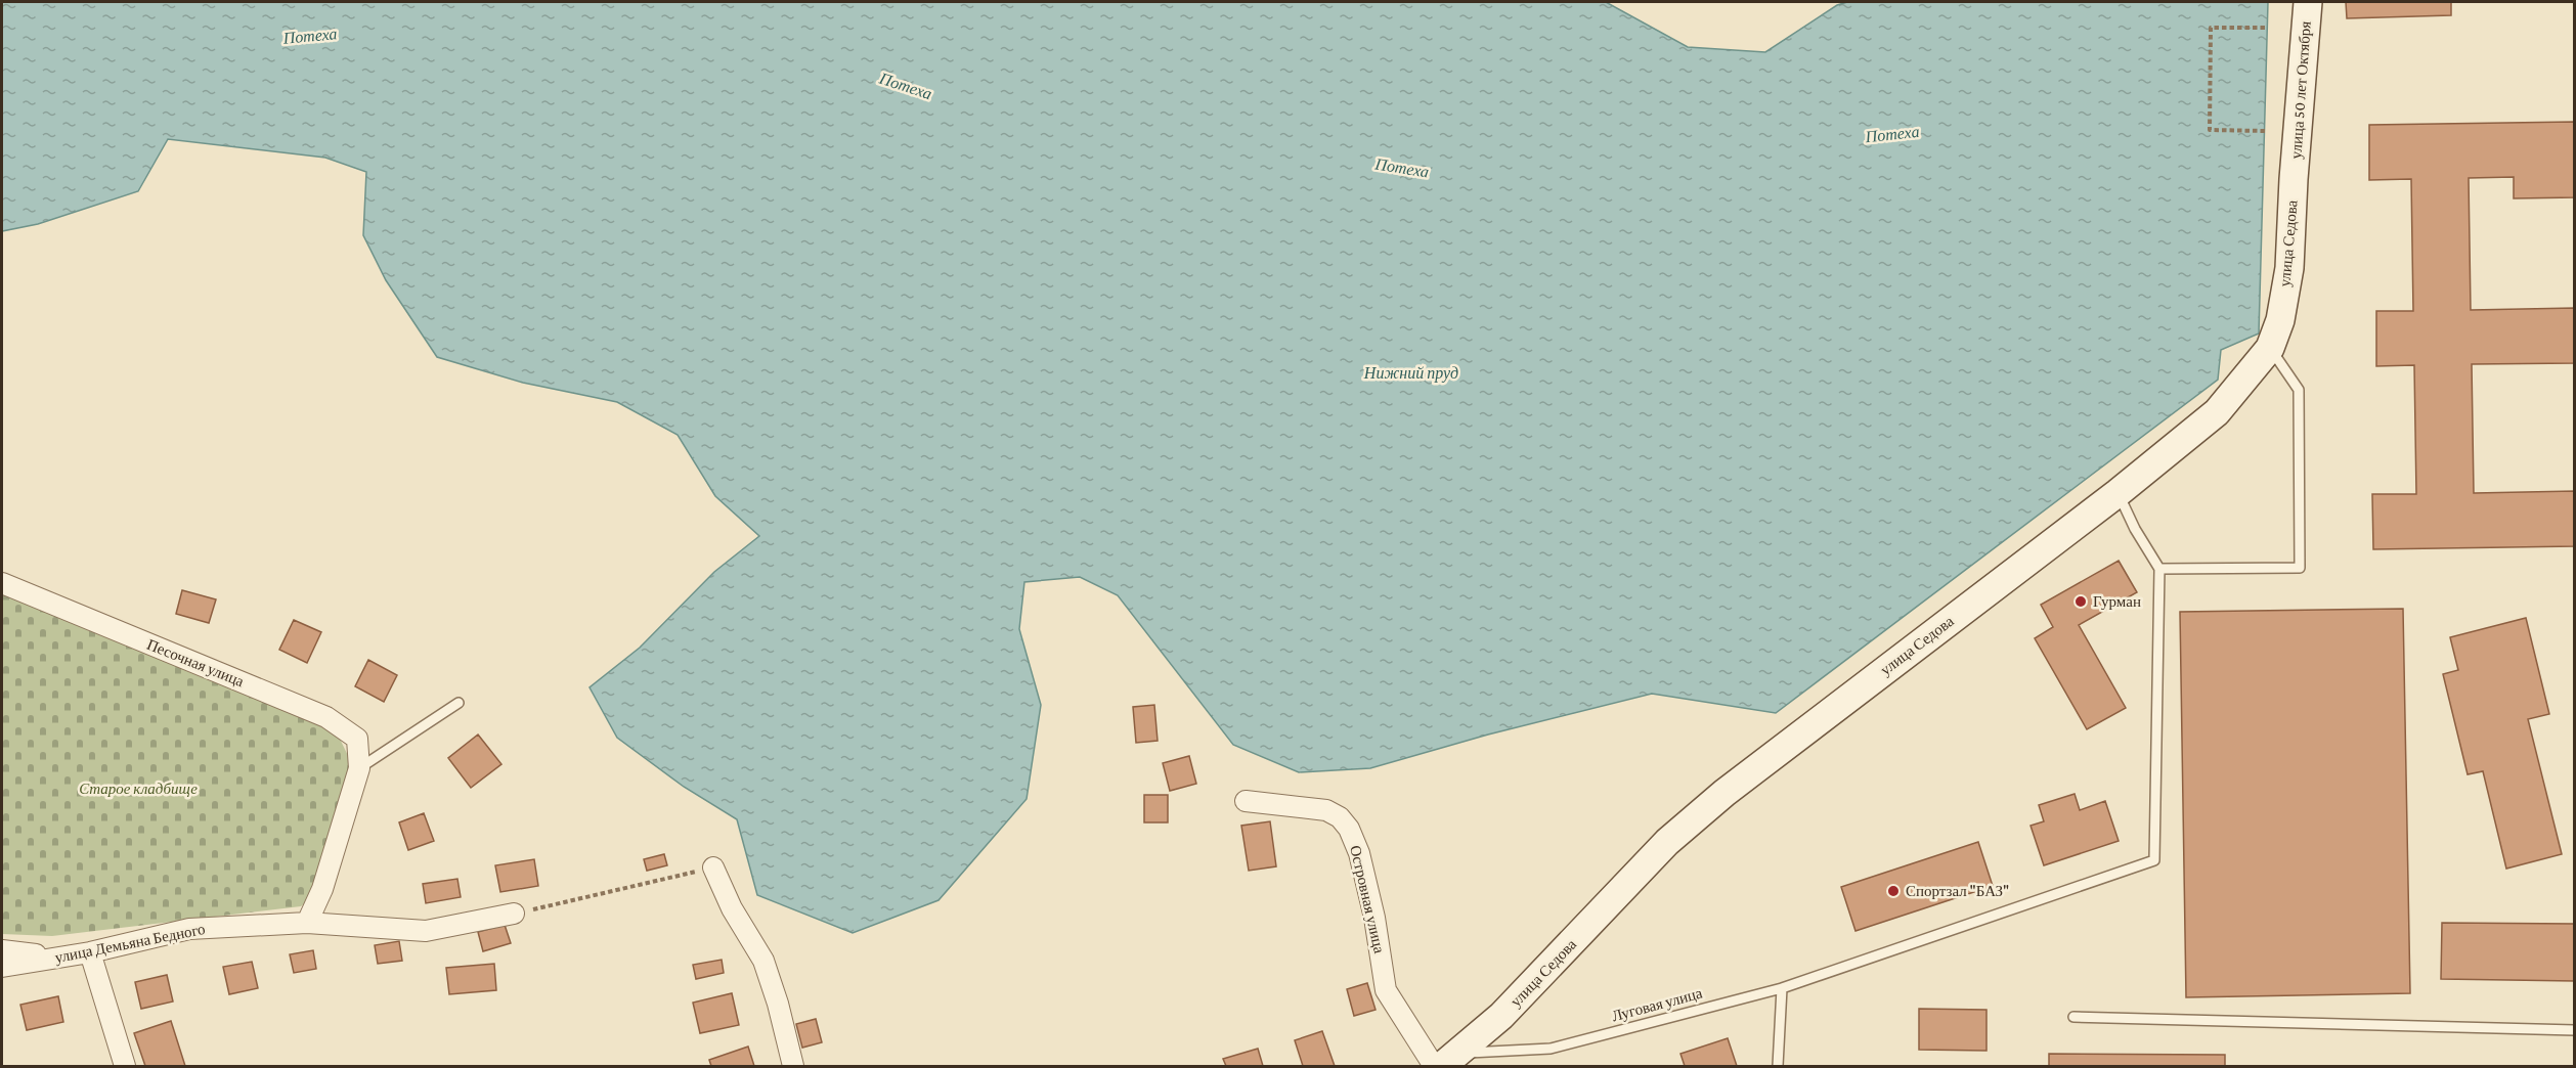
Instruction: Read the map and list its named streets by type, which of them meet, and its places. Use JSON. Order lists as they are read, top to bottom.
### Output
{
  "streets": {
    "main road": ["улица 50 лет Октября", "улица Седова"],
    "street": ["Песочная улица", "Островная улица", "улица Демьяна Бедного"],
    "lane": ["Луговая улица"]
  },
  "crossings": [
    ["улица 50 лет Октября", "улица Седова"],
    ["улица Седова", "Луговая улица"],
    ["Песочная улица", "улица Демьяна Бедного"]
  ],
  "water": ["Потеха", "Нижний пруд"],
  "parks": ["Старое кладбище"],
  "places": ["Гурман", "Спортзал \"БАЗ\""]
}
